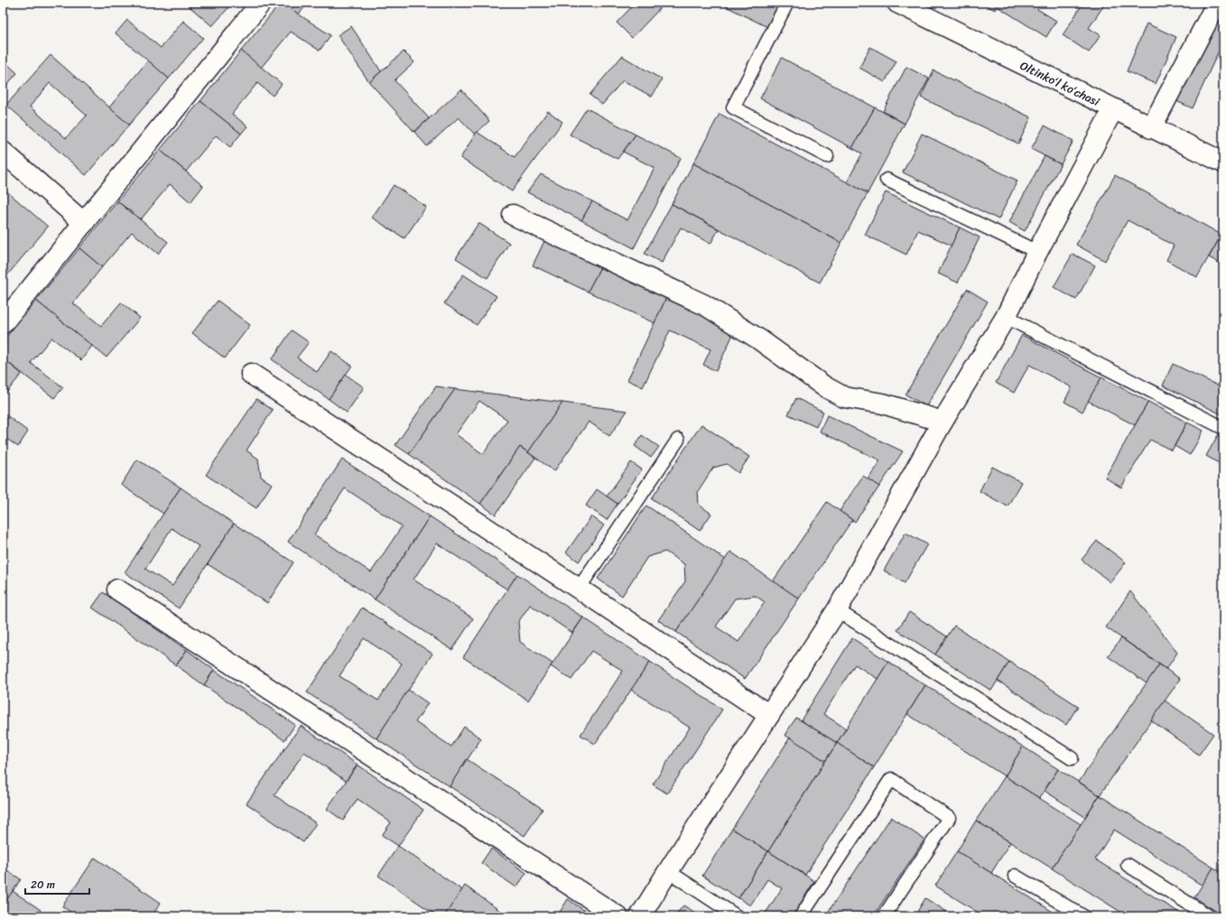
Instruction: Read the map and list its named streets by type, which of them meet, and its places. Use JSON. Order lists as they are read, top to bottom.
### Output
{
  "streets": {
    "street": ["Oltinkoʻl koʻchasi"]
  },
  "scale_bar": "20 m"
}
